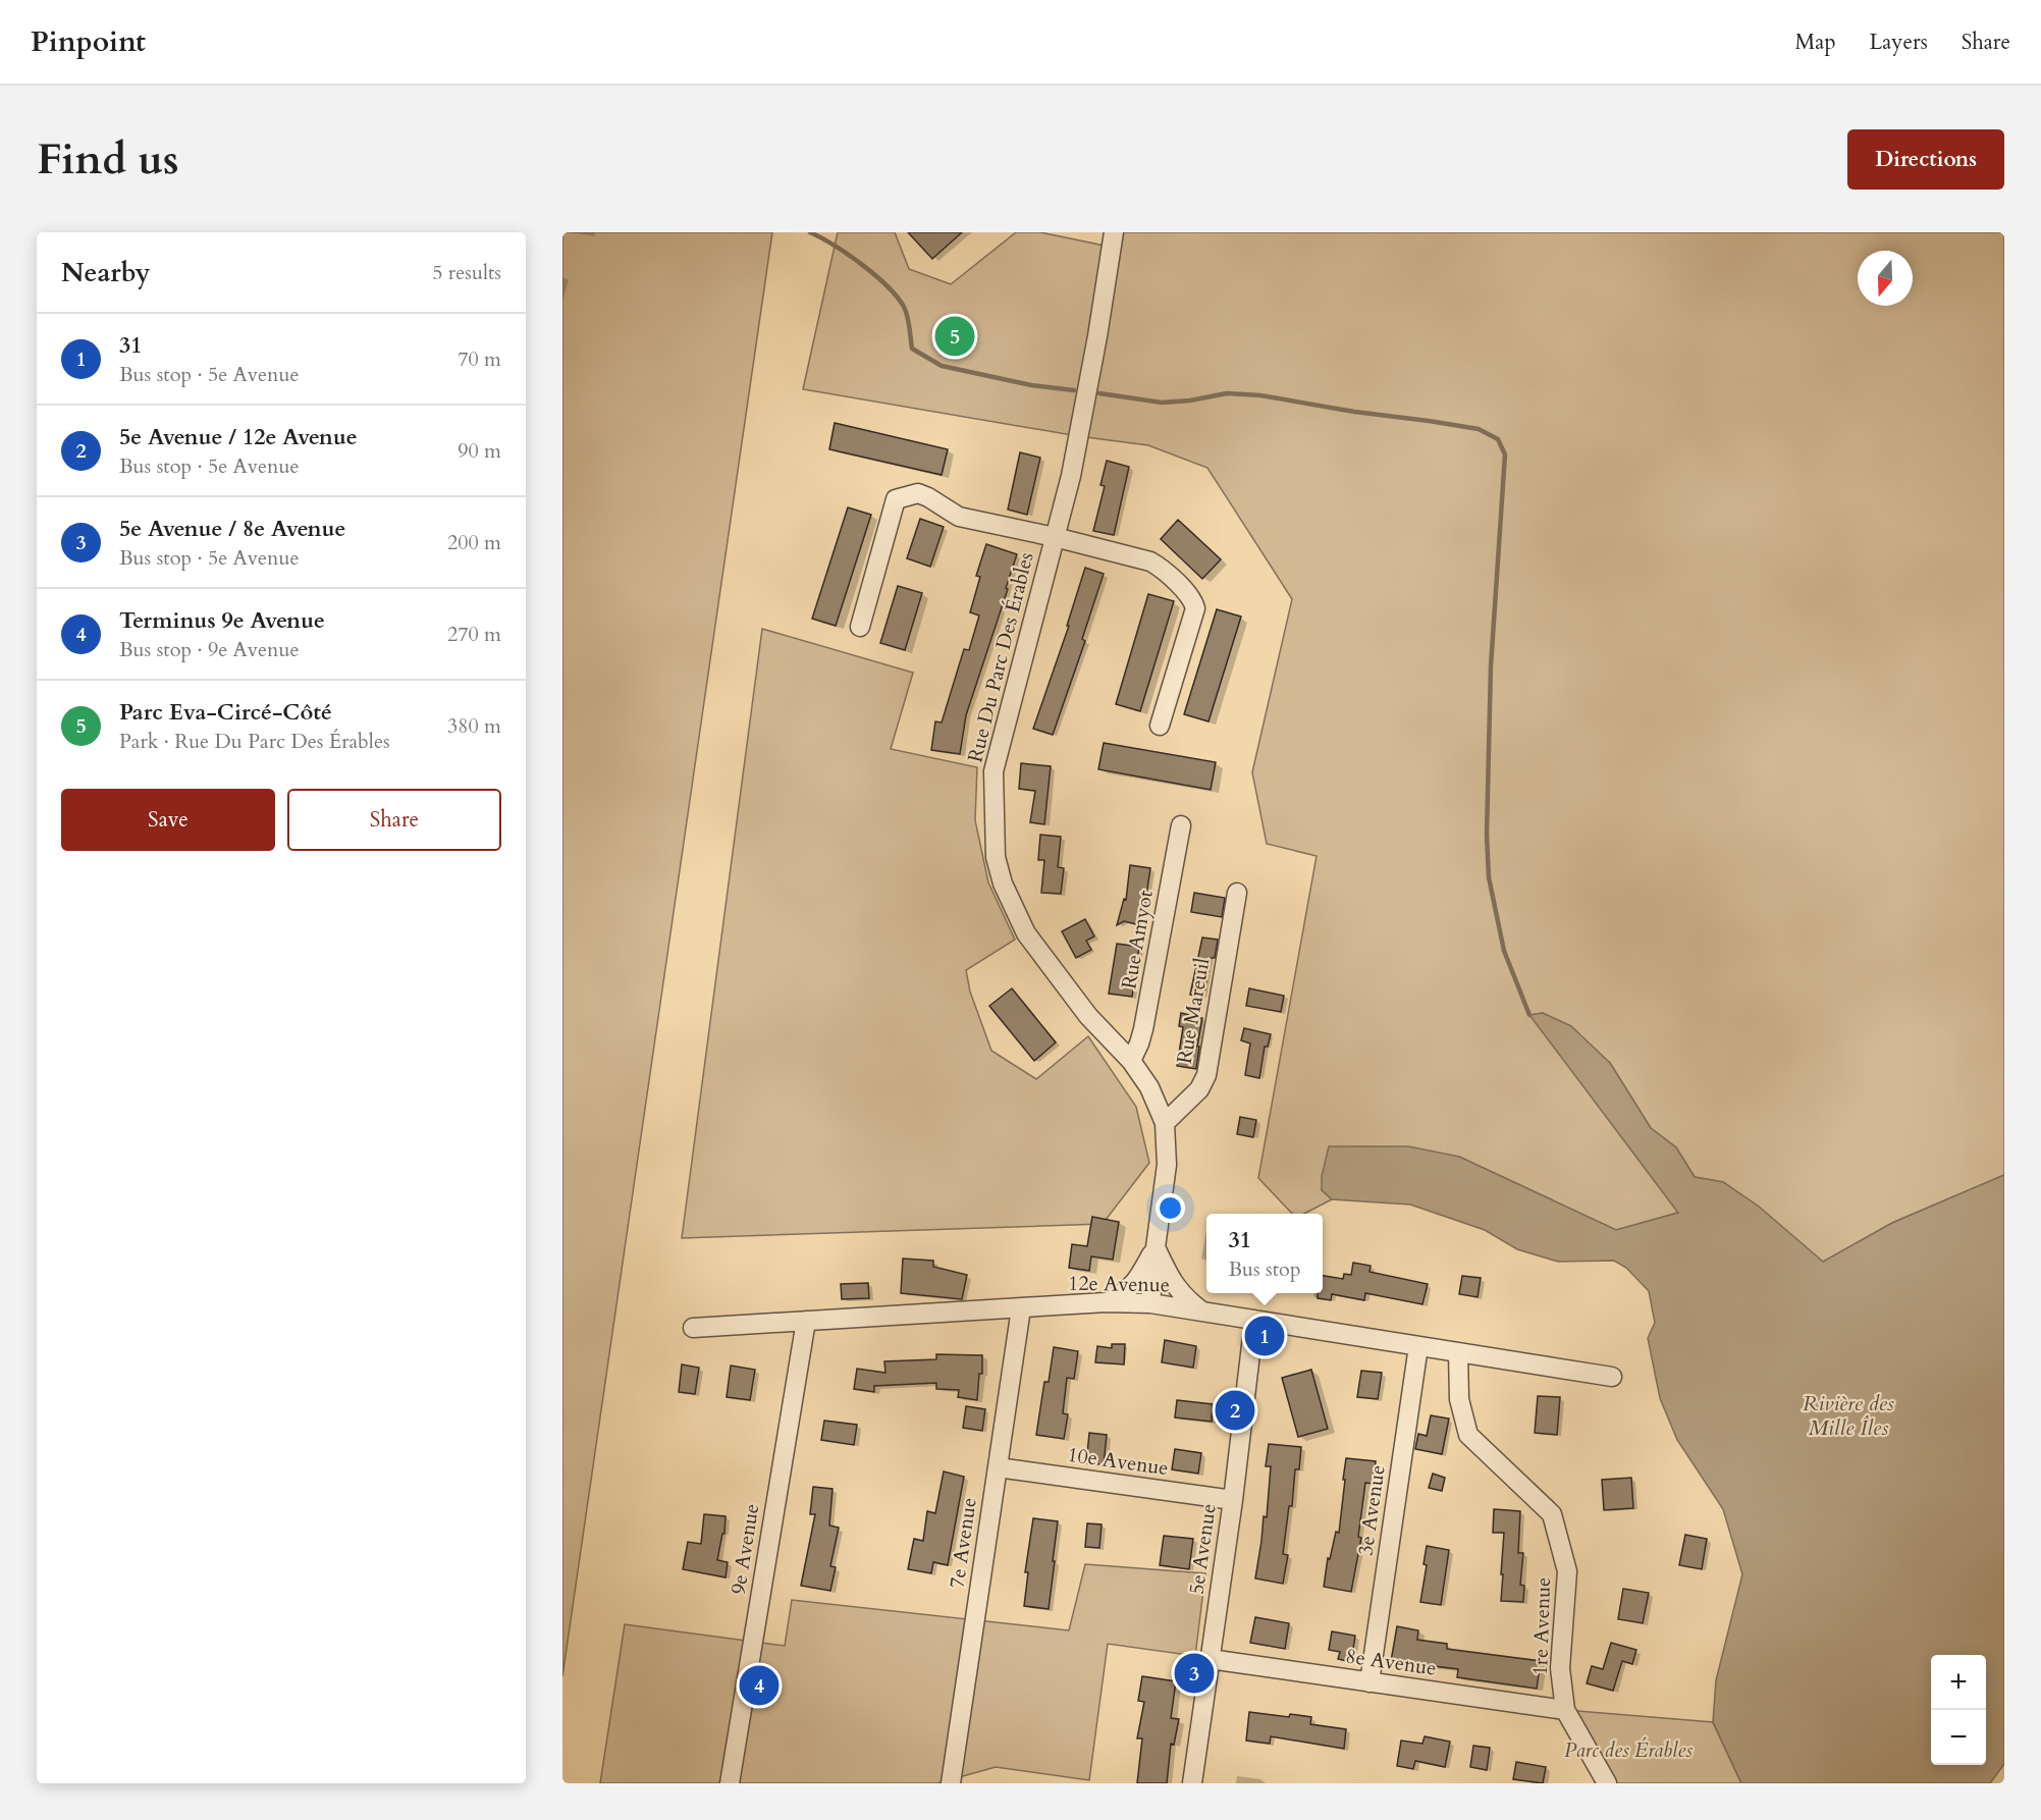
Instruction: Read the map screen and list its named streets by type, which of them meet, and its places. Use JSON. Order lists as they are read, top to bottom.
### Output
{
  "streets": {
    "street": [
      "Rue Du Parc Des Érables",
      "Rue Amyot",
      "Rue Mareuil",
      "12e Avenue",
      "10e Avenue",
      "3e Avenue",
      "7e Avenue",
      "9e Avenue",
      "5e Avenue",
      "1re Avenue",
      "8e Avenue"
    ]
  },
  "crossings": [
    ["Rue Du Parc Des Érables", "Rue Amyot"],
    ["Rue Du Parc Des Érables", "Rue Mareuil"],
    ["Rue Du Parc Des Érables", "12e Avenue"],
    ["12e Avenue", "3e Avenue"],
    ["12e Avenue", "7e Avenue"],
    ["12e Avenue", "9e Avenue"],
    ["12e Avenue", "5e Avenue"],
    ["12e Avenue", "1re Avenue"],
    ["10e Avenue", "7e Avenue"],
    ["10e Avenue", "5e Avenue"],
    ["3e Avenue", "8e Avenue"],
    ["5e Avenue", "8e Avenue"],
    ["1re Avenue", "8e Avenue"]
  ],
  "water": ["Rivière des Mille Îles"],
  "parks": ["Parc des Érables"],
  "north": "bottom",
  "page": {
    "header": "Pinpoint",
    "nav": ["Map", "Layers", "Share"],
    "buttons": [
      "Directions",
      ["Save", "Share"]
    ],
    "title": "Find us",
    "heading": ["Nearby", "5 results"],
    "list": [
      {
        "mark": "1",
        "name": "31",
        "note": "Bus stop · 5e Avenue",
        "value": "70 m"
      },
      {
        "mark": "2",
        "name": "5e Avenue / 12e Avenue",
        "note": "Bus stop · 5e Avenue",
        "value": "90 m"
      },
      {
        "mark": "3",
        "name": "5e Avenue / 8e Avenue",
        "note": "Bus stop · 5e Avenue",
        "value": "200 m"
      },
      {
        "mark": "4",
        "name": "Terminus 9e Avenue",
        "note": "Bus stop · 9e Avenue",
        "value": "270 m"
      },
      {
        "mark": "5",
        "name": "Parc Eva-Circé-Côté",
        "note": "Park · Rue Du Parc Des Érables",
        "value": "380 m"
      }
    ],
    "pins": [
      "5",
      "1",
      "2",
      "3",
      "4"
    ],
    "popup": ["31", "Bus stop"],
    "map_buttons": ["+", "−"]
  }
}
